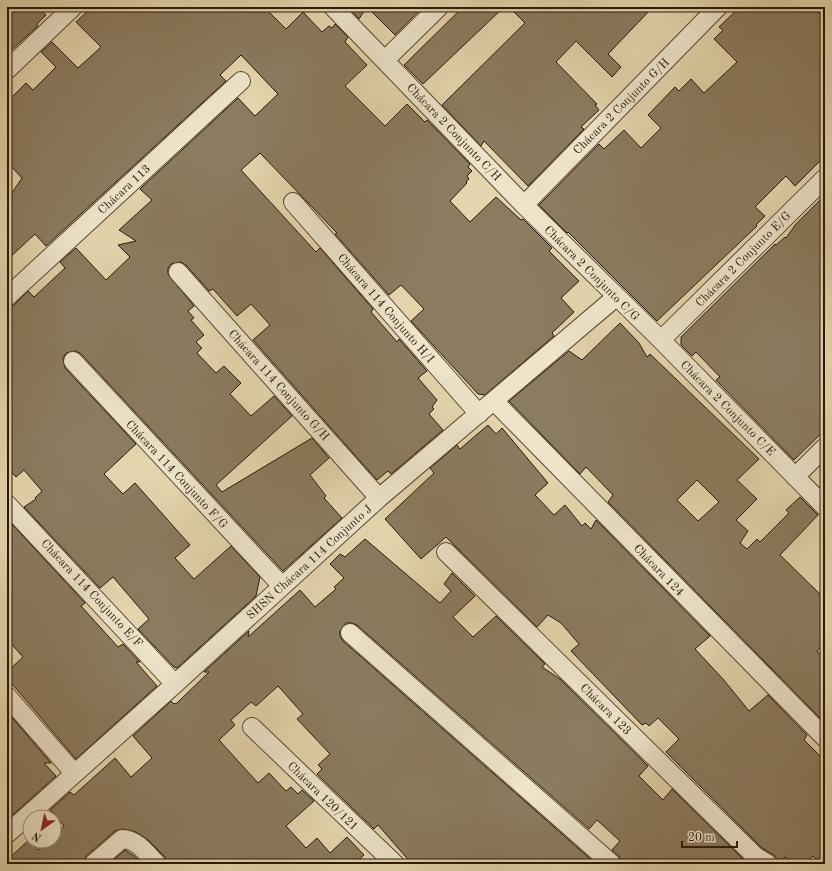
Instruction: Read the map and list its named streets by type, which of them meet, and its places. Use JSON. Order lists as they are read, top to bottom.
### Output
{
  "streets": {
    "street": [
      "Chácara 2 Conjunto G/H",
      "Chácara 2 Conjunto C/H",
      "Chácara 113",
      "Chácara 2 Conjunto E/G",
      "Chácara 2 Conjunto C/G",
      "Chácara 114 Conjunto H/I",
      "Chácara 114 Conjunto G/H",
      "Chácara 2 Conjunto C/E",
      "Chácara 114 Conjunto F/G",
      "SHSN Chácara 114 Conjunto J",
      "Chácara 124",
      "Chácara 114 Conjunto E/F",
      "Chácara 123",
      "Chácara 120/121"
    ]
  },
  "crossings": [
    ["Chácara 2 Conjunto G/H", "Chácara 2 Conjunto C/H"],
    ["Chácara 2 Conjunto G/H", "Chácara 2 Conjunto C/G"],
    ["Chácara 2 Conjunto C/H", "Chácara 2 Conjunto C/G"],
    ["Chácara 2 Conjunto E/G", "Chácara 2 Conjunto C/G"],
    ["Chácara 2 Conjunto E/G", "Chácara 2 Conjunto C/E"],
    ["Chácara 2 Conjunto C/G", "Chácara 2 Conjunto C/E"],
    ["Chácara 2 Conjunto C/G", "SHSN Chácara 114 Conjunto J"],
    ["Chácara 114 Conjunto H/I", "SHSN Chácara 114 Conjunto J"],
    ["Chácara 114 Conjunto G/H", "SHSN Chácara 114 Conjunto J"],
    ["Chácara 114 Conjunto F/G", "SHSN Chácara 114 Conjunto J"],
    ["SHSN Chácara 114 Conjunto J", "Chácara 124"],
    ["SHSN Chácara 114 Conjunto J", "Chácara 114 Conjunto E/F"]
  ],
  "scale_bar": "20 m",
  "north": "bottom left"
}
